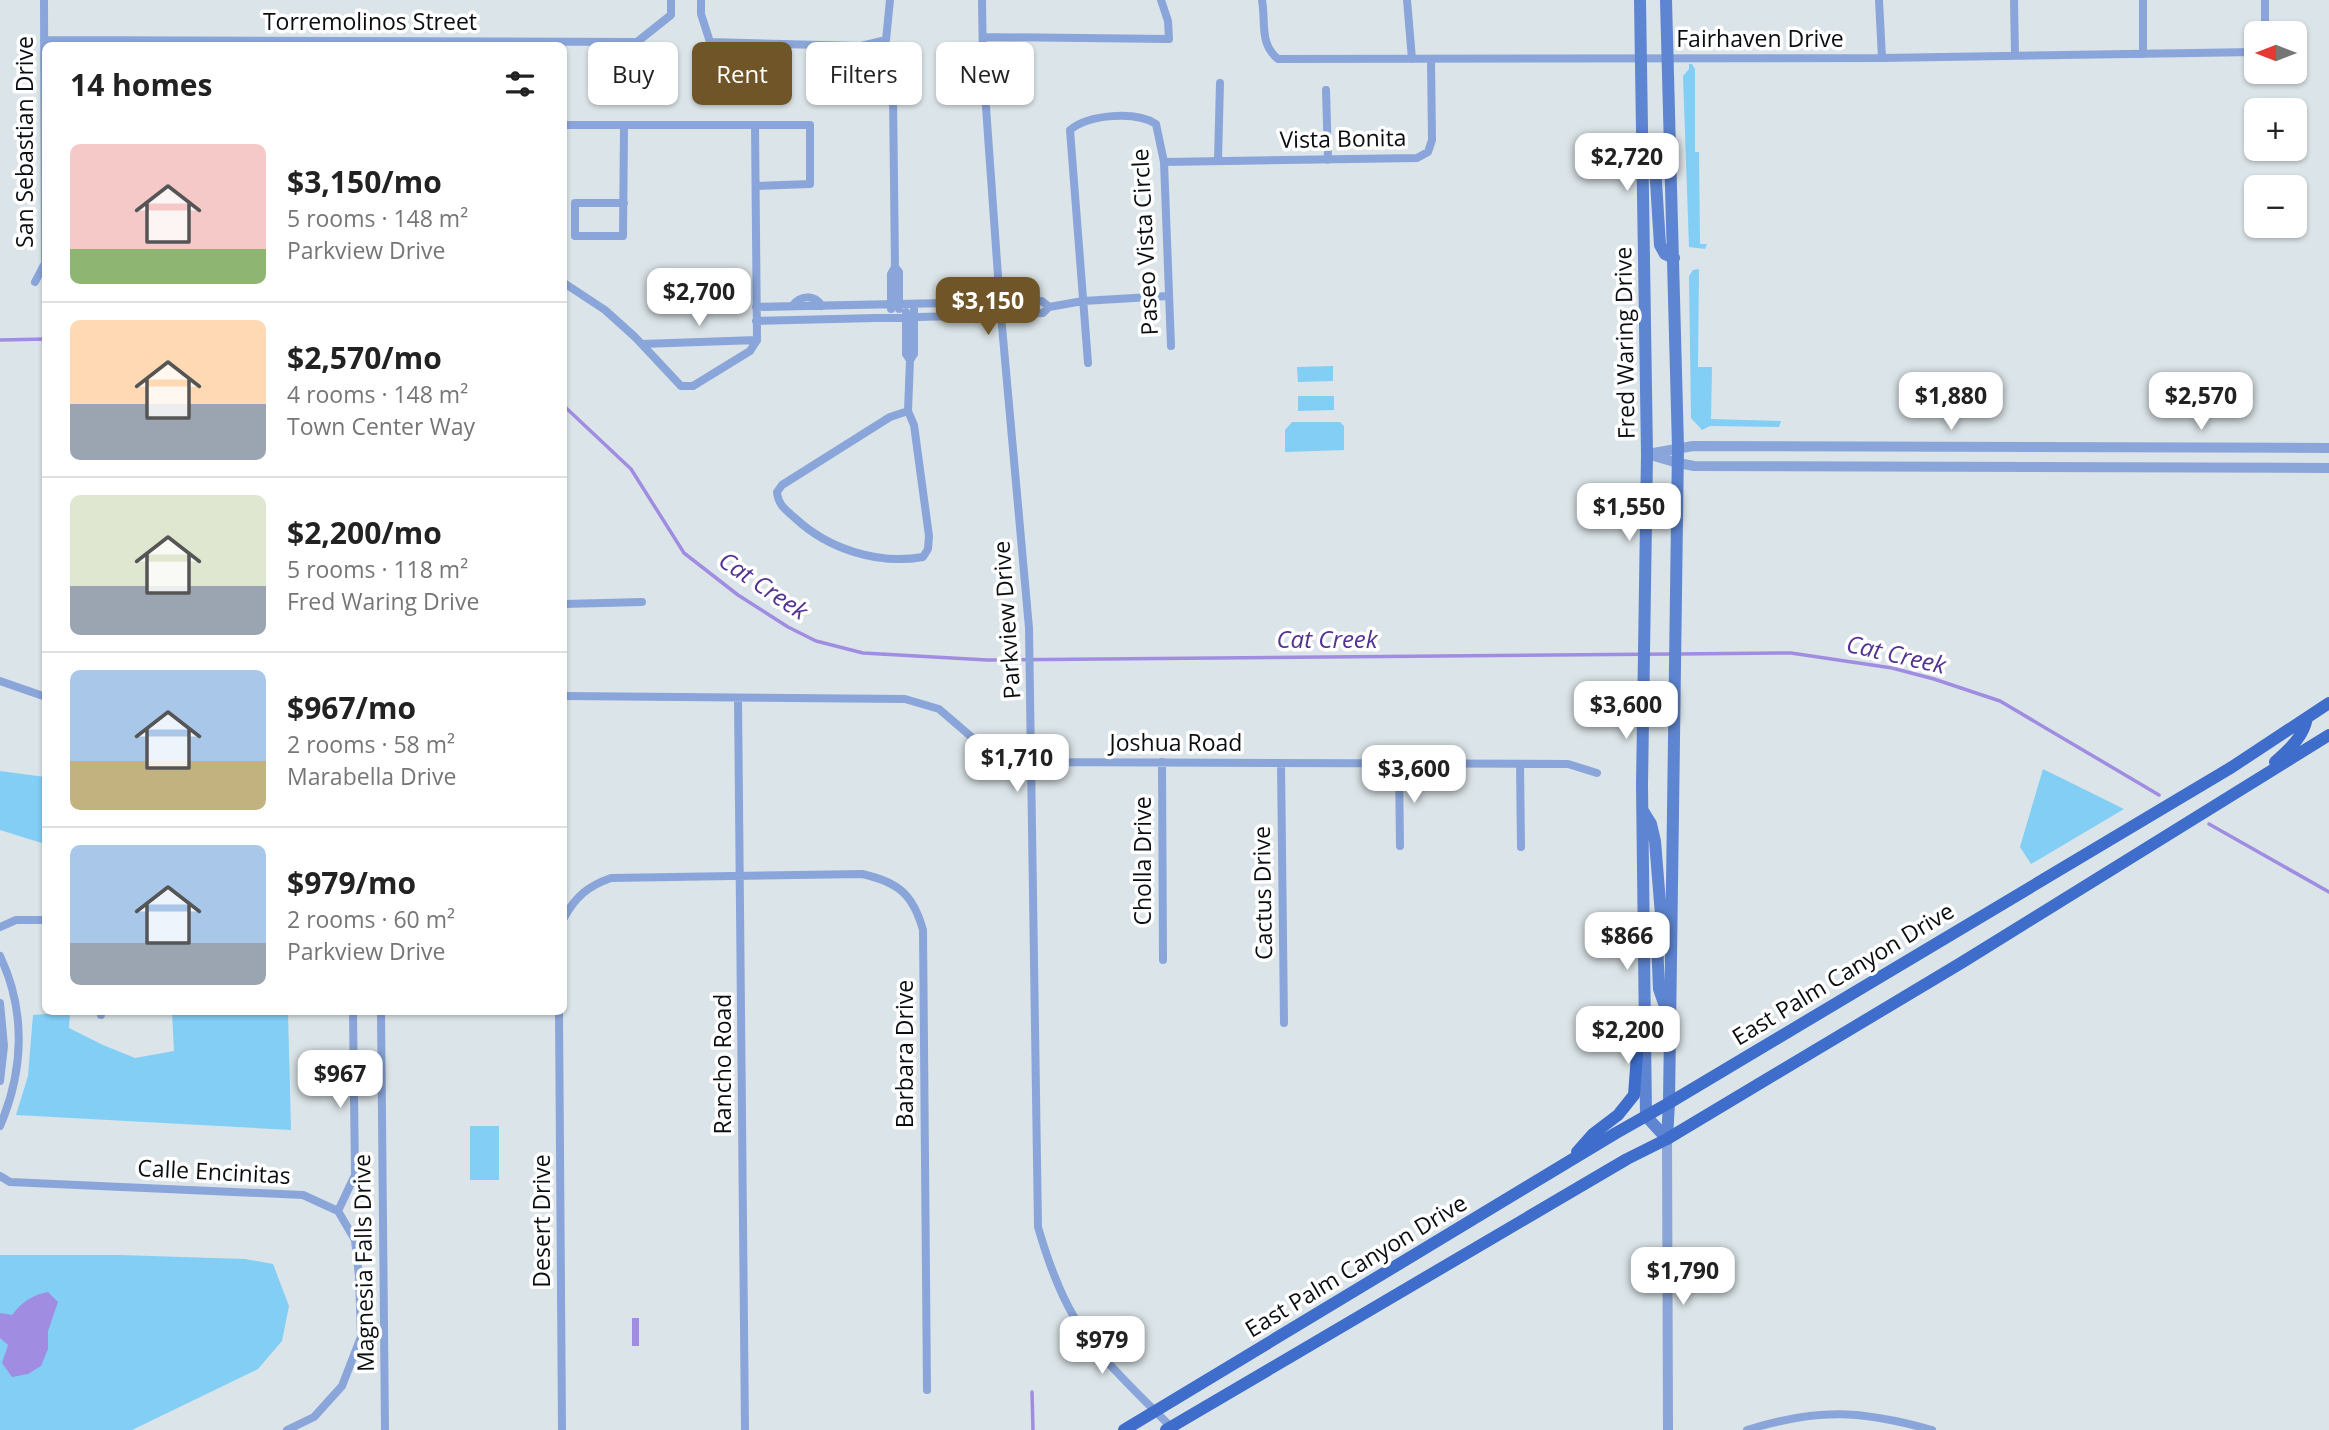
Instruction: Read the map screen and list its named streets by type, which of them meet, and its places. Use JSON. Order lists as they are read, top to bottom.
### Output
{
  "streets": {
    "main road": ["Fred Waring Drive", "East Palm Canyon Drive"],
    "street": [
      "Torremolinos Street",
      "Fairhaven Drive",
      "Vista Bonita",
      "San Sebastian Drive",
      "Paseo Vista Circle",
      "Parkview Drive",
      "Joshua Road",
      "Cholla Drive",
      "Cactus Drive",
      "Barbara Drive",
      "Rancho Road",
      "Calle Encinitas",
      "Desert Drive",
      "Magnesia Falls Drive"
    ]
  },
  "crossings": [
    ["Torremolinos Street", "San Sebastian Drive"],
    ["Fairhaven Drive", "Vista Bonita"],
    ["Fairhaven Drive", "Fred Waring Drive"],
    ["Vista Bonita", "Paseo Vista Circle"],
    ["Fred Waring Drive", "East Palm Canyon Drive"],
    ["Parkview Drive", "Joshua Road"],
    ["Parkview Drive", "East Palm Canyon Drive"],
    ["Joshua Road", "Cholla Drive"],
    ["Joshua Road", "Cactus Drive"],
    ["Joshua Road", "Rancho Road"],
    ["Barbara Drive", "Rancho Road"]
  ],
  "water": ["Cat Creek"],
  "north": "left",
  "page": {
    "map_buttons": ["+", "−"],
    "chip": [
      "Buy",
      "Rent",
      "Filters",
      "New"
    ],
    "heading": "14 homes",
    "list": [
      {
        "name": "$3,150/mo",
        "note": "5 rooms · 148 m² · Parkview Drive"
      },
      {
        "name": "$2,570/mo",
        "note": "4 rooms · 148 m² · Town Center Way"
      },
      {
        "name": "$2,200/mo",
        "note": "5 rooms · 118 m² · Fred Waring Drive"
      },
      {
        "name": "$967/mo",
        "note": "2 rooms · 58 m² · Marabella Drive"
      },
      {
        "name": "$979/mo",
        "note": "2 rooms · 60 m² · Parkview Drive"
      }
    ],
    "price": [
      "$2,720",
      "$2,700",
      "$3,150",
      "$1,880",
      "$2,570",
      "$1,550",
      "$3,600",
      "$1,710",
      "$3,600",
      "$866",
      "$2,200",
      "$967",
      "$1,790",
      "$979"
    ]
  }
}
